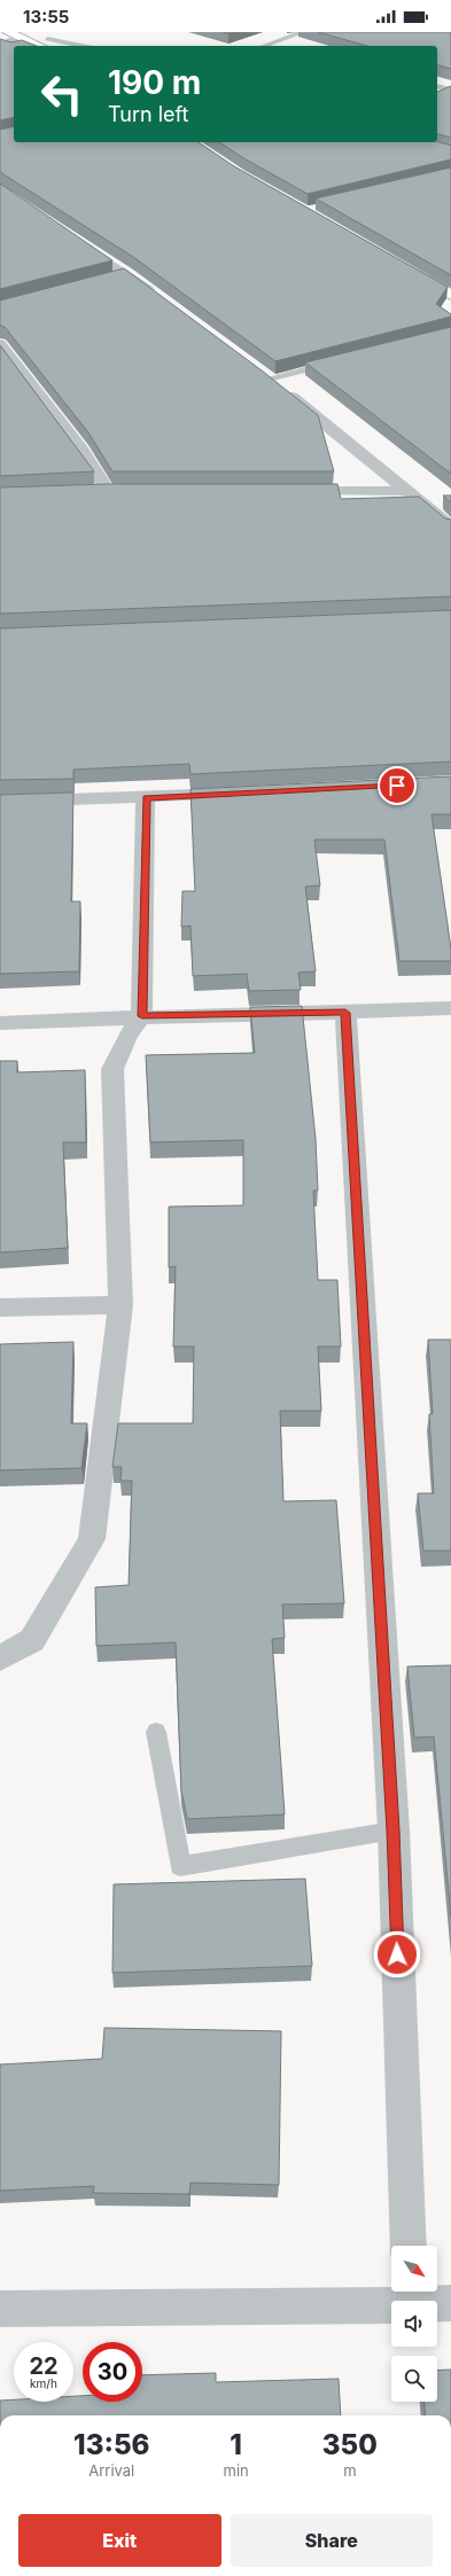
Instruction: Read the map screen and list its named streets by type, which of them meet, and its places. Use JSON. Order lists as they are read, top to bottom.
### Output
{
  "north": "bottom right",
  "page": {
    "status": "13:55",
    "turn": ["190 m", "Turn left"],
    "speed": "22 km/h",
    "limit": "30",
    "eta": [
      "13:56",
      "Arrival",
      "1",
      "min",
      "350",
      "m"
    ],
    "buttons": ["Exit", "Share"]
  }
}
